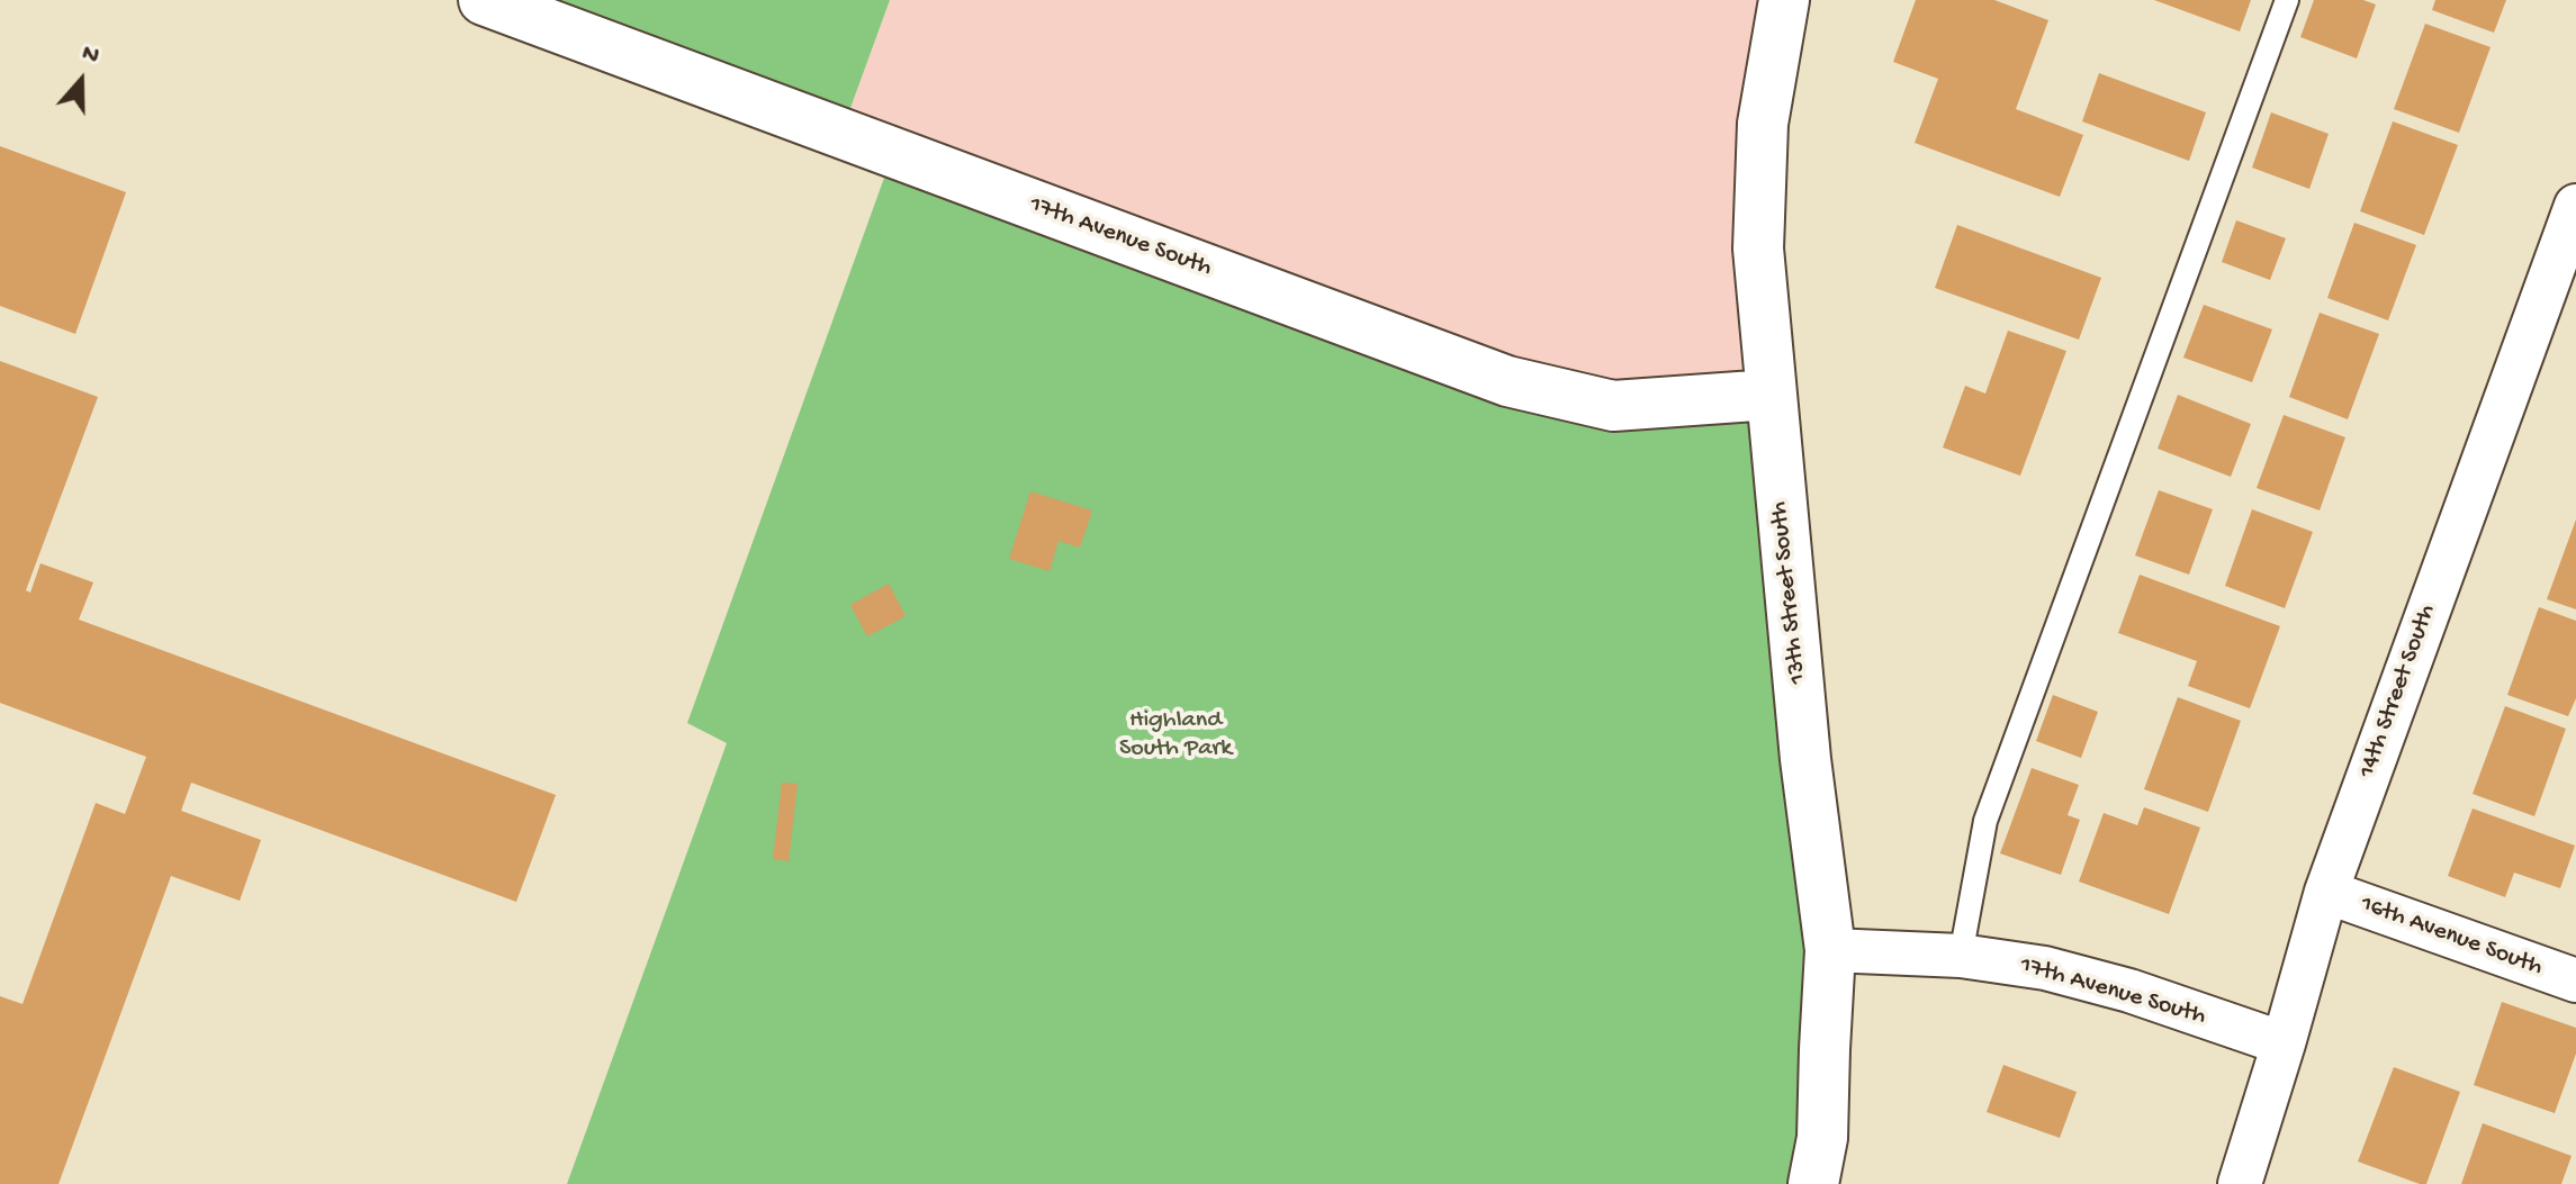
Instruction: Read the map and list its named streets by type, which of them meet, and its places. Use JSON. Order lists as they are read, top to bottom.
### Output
{
  "streets": {
    "street": [
      "17th Avenue South",
      "13th Street South",
      "14th Street South",
      "16th Avenue South"
    ]
  },
  "crossings": [
    ["17th Avenue South", "13th Street South"],
    ["17th Avenue South", "14th Street South"],
    ["14th Street South", "16th Avenue South"]
  ],
  "parks": ["Highland South Park"],
  "north": "top"
}
